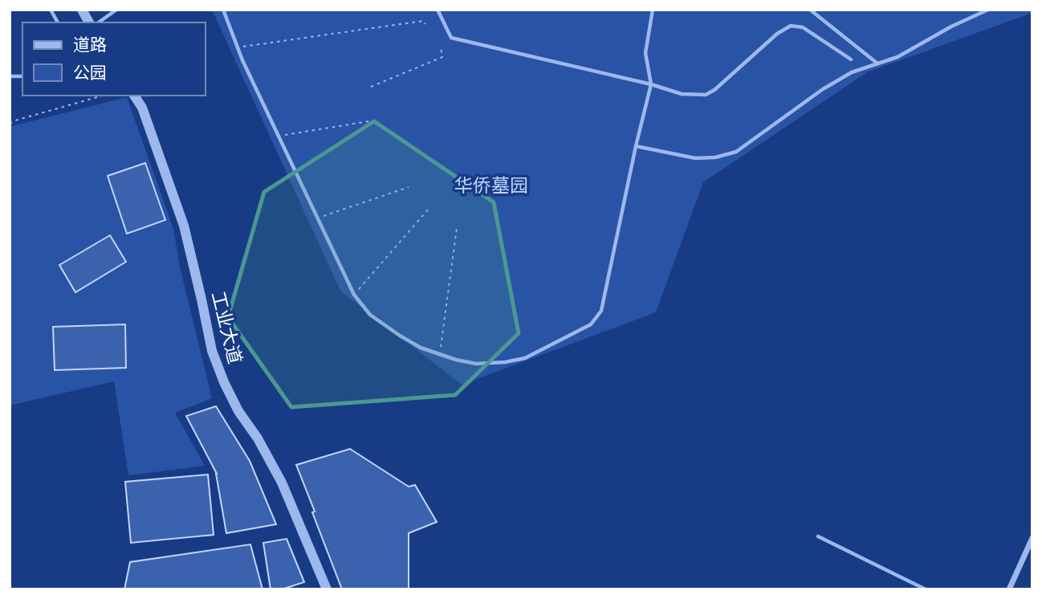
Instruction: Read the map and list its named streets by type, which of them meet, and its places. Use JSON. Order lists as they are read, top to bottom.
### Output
{
  "streets": {
    "street": ["工业大道"]
  },
  "parks": ["华侨墓园"],
  "legend": ["道路", "公园"]
}
